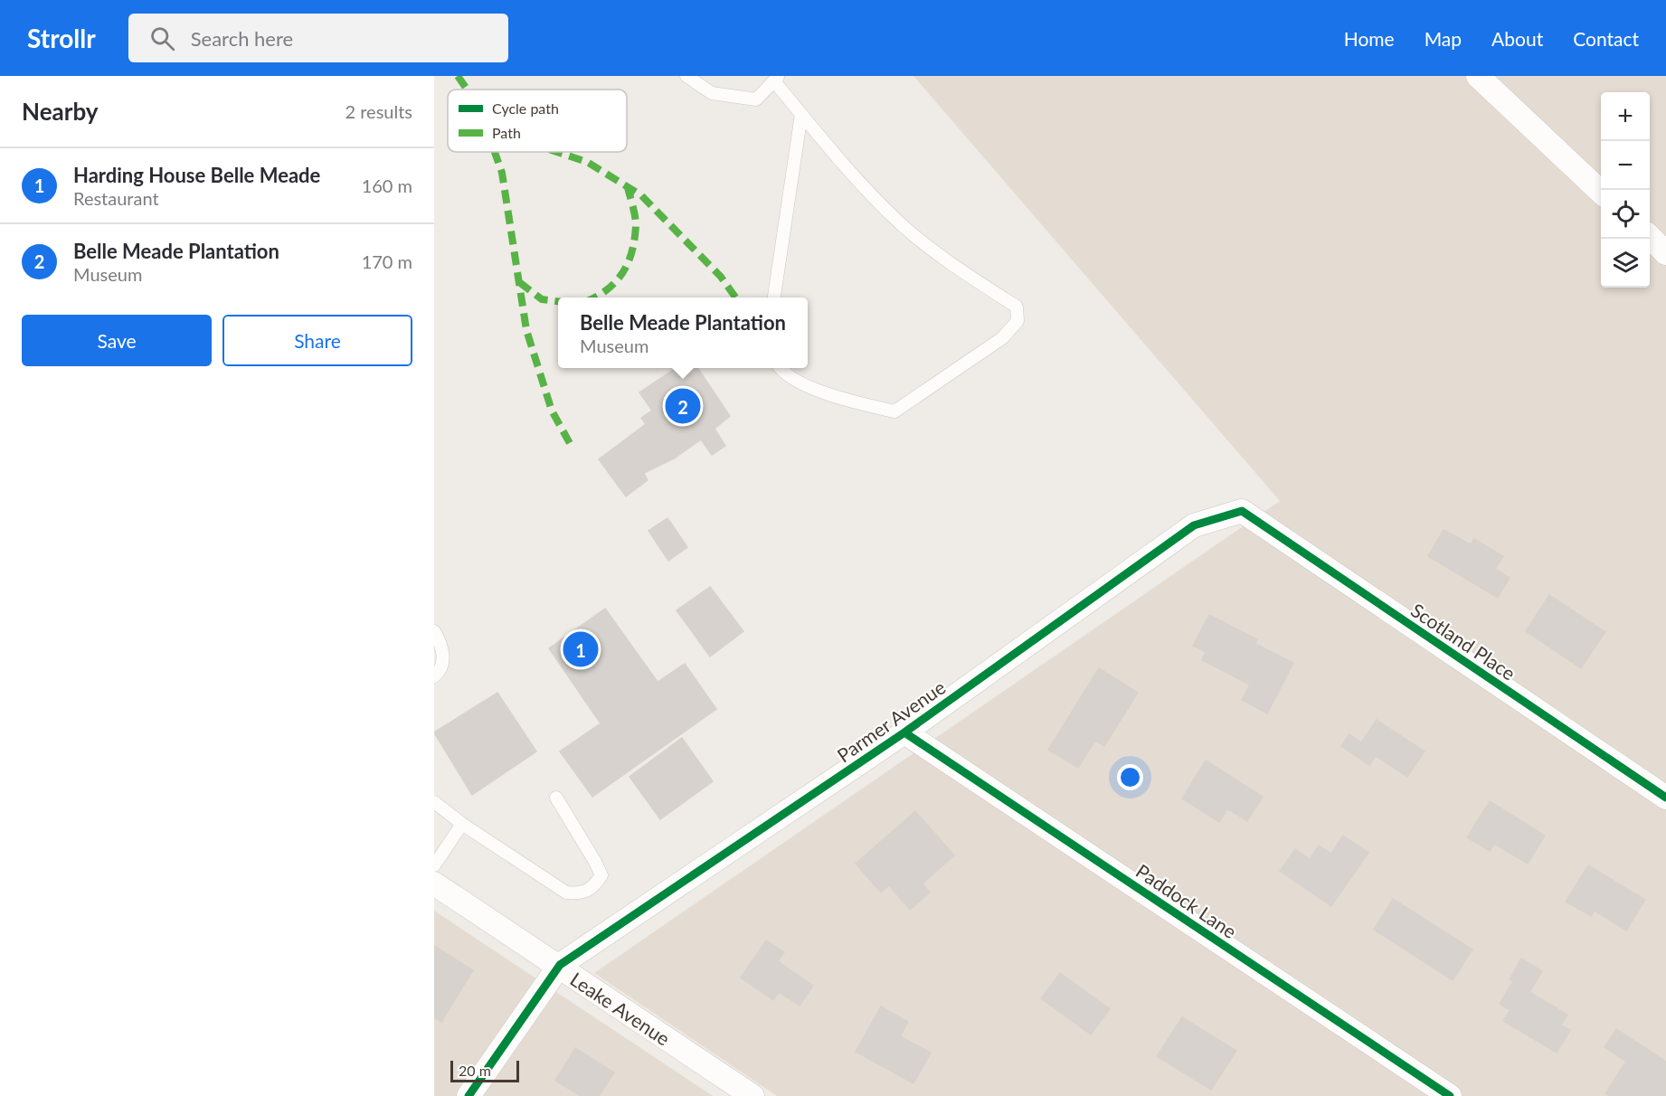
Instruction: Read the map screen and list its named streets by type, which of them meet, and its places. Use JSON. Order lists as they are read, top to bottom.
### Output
{
  "streets": {
    "street": [
      "Scotland Place",
      "Parmer Avenue",
      "Paddock Lane",
      "Leake Avenue"
    ]
  },
  "crossings": [
    ["Scotland Place", "Parmer Avenue"],
    ["Parmer Avenue", "Paddock Lane"],
    ["Parmer Avenue", "Leake Avenue"]
  ],
  "legend": ["Cycle path", "Path"],
  "scale_bar": "20 m",
  "page": {
    "header": "Strollr",
    "search": "Search here",
    "nav": [
      "Home",
      "Map",
      "About",
      "Contact"
    ],
    "heading": ["Nearby", "2 results"],
    "map_buttons": ["+", "−"],
    "list": [
      {
        "mark": "1",
        "name": "Harding House Belle Meade",
        "note": "Restaurant",
        "value": "160 m"
      },
      {
        "mark": "2",
        "name": "Belle Meade Plantation",
        "note": "Museum",
        "value": "170 m"
      }
    ],
    "popup": ["Belle Meade Plantation", "Museum"],
    "buttons": ["Save", "Share"],
    "pins": ["2", "1"],
    "scale": "20 m"
  }
}
